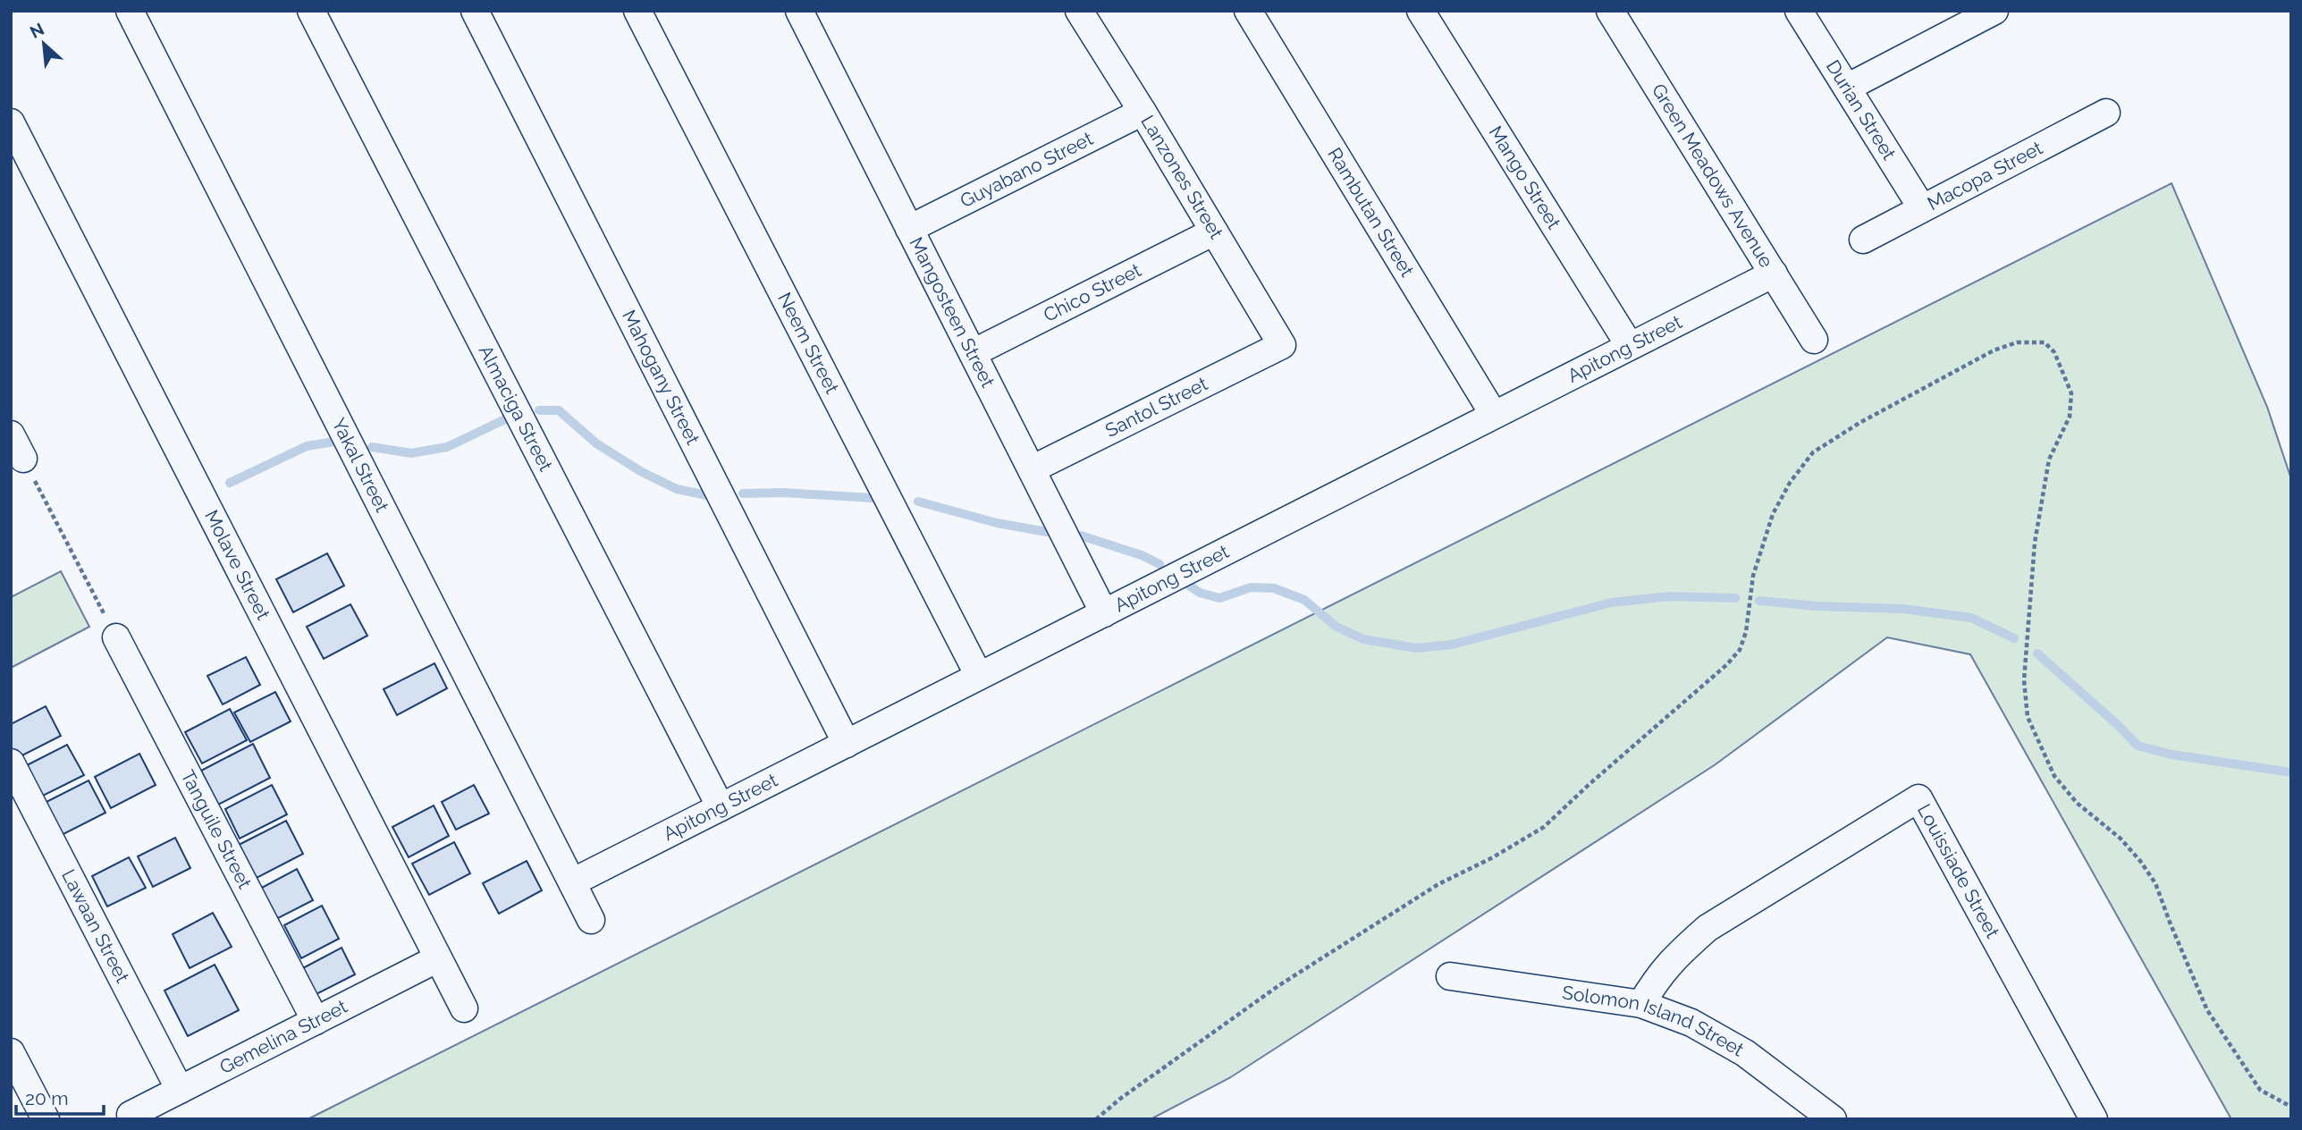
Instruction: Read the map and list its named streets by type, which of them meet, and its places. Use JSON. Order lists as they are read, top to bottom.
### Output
{
  "streets": {
    "street": [
      "Durian Street",
      "Guyabano Street",
      "Green Meadows Avenue",
      "Macopa Street",
      "Lanzones Street",
      "Mango Street",
      "Rambutan Street",
      "Chico Street",
      "Mangosteen Street",
      "Neem Street",
      "Apitong Street",
      "Mahogany Street",
      "Santol Street",
      "Almaciga Street",
      "Yakal Street",
      "Molave Street",
      "Tanguile Street",
      "Louissiade Street",
      "Lawaan Street",
      "Solomon Island Street",
      "Gemelina Street"
    ]
  },
  "crossings": [
    ["Durian Street", "Macopa Street"],
    ["Guyabano Street", "Lanzones Street"],
    ["Guyabano Street", "Mangosteen Street"],
    ["Green Meadows Avenue", "Apitong Street"],
    ["Lanzones Street", "Chico Street"],
    ["Lanzones Street", "Santol Street"],
    ["Mango Street", "Apitong Street"],
    ["Rambutan Street", "Apitong Street"],
    ["Chico Street", "Mangosteen Street"],
    ["Mangosteen Street", "Apitong Street"],
    ["Mangosteen Street", "Santol Street"],
    ["Neem Street", "Apitong Street"],
    ["Apitong Street", "Mahogany Street"],
    ["Apitong Street", "Almaciga Street"],
    ["Apitong Street", "Yakal Street"],
    ["Molave Street", "Gemelina Street"],
    ["Tanguile Street", "Gemelina Street"],
    ["Louissiade Street", "Solomon Island Street"],
    ["Lawaan Street", "Gemelina Street"]
  ],
  "scale_bar": "20 m",
  "north": "top left"
}
